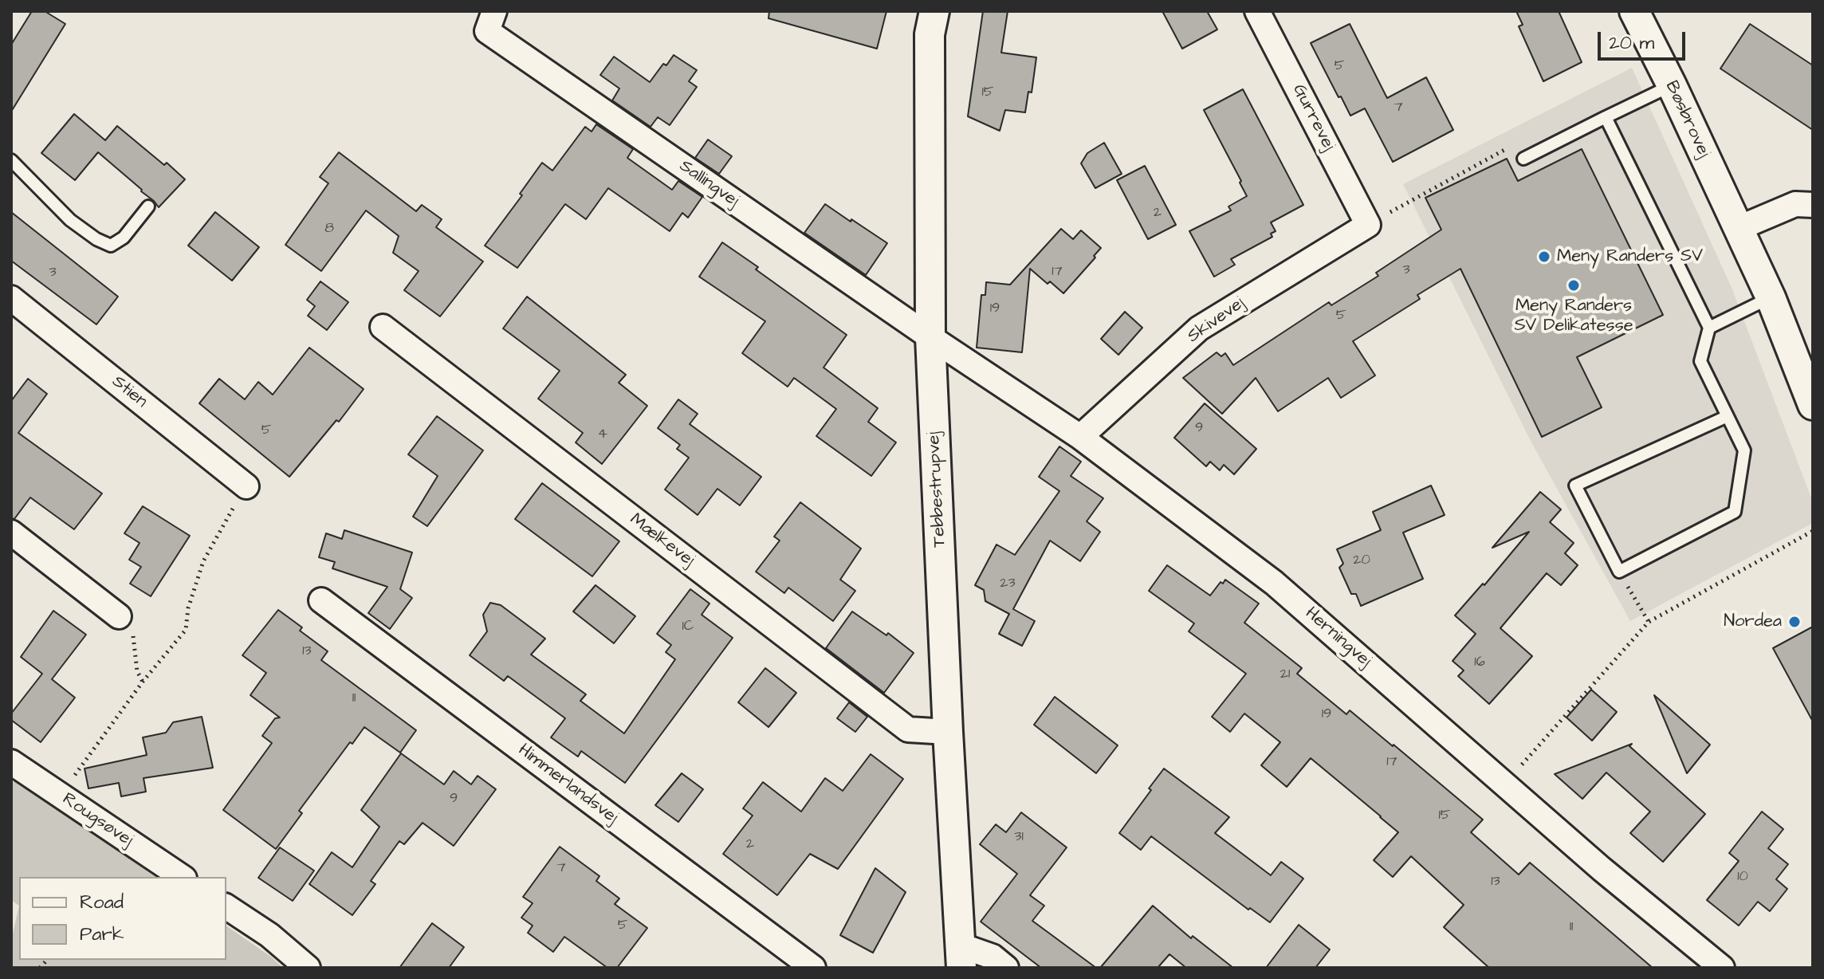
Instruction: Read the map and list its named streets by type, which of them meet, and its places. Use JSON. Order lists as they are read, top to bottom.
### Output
{
  "streets": {
    "street": [
      "Gurrevej",
      "Bøsbrovej",
      "Sallingvej",
      "Skivevej",
      "Stien",
      "Tebbestrupvej",
      "Mælkevej",
      "Herningvej",
      "Himmerlandsvej",
      "Rougsøvej"
    ]
  },
  "crossings": [
    ["Gurrevej", "Skivevej"],
    ["Sallingvej", "Tebbestrupvej"],
    ["Sallingvej", "Herningvej"],
    ["Skivevej", "Herningvej"],
    ["Tebbestrupvej", "Mælkevej"],
    ["Tebbestrupvej", "Herningvej"]
  ],
  "places": ["Meny Randers SV", "Meny Randers SV Delikatesse", "Nordea"],
  "house_numbers": [
    "5",
    "15",
    "7",
    "2",
    "8",
    "3",
    "17",
    "3",
    "19",
    "5",
    "9",
    "5",
    "4",
    "20",
    "23",
    "1C",
    "13",
    "16",
    "21",
    "11",
    "19",
    "17",
    "9",
    "15",
    "31",
    "2",
    "7",
    "10",
    "13",
    "5",
    "11"
  ],
  "legend": ["Road", "Park"],
  "scale_bar": "20 m"
}
